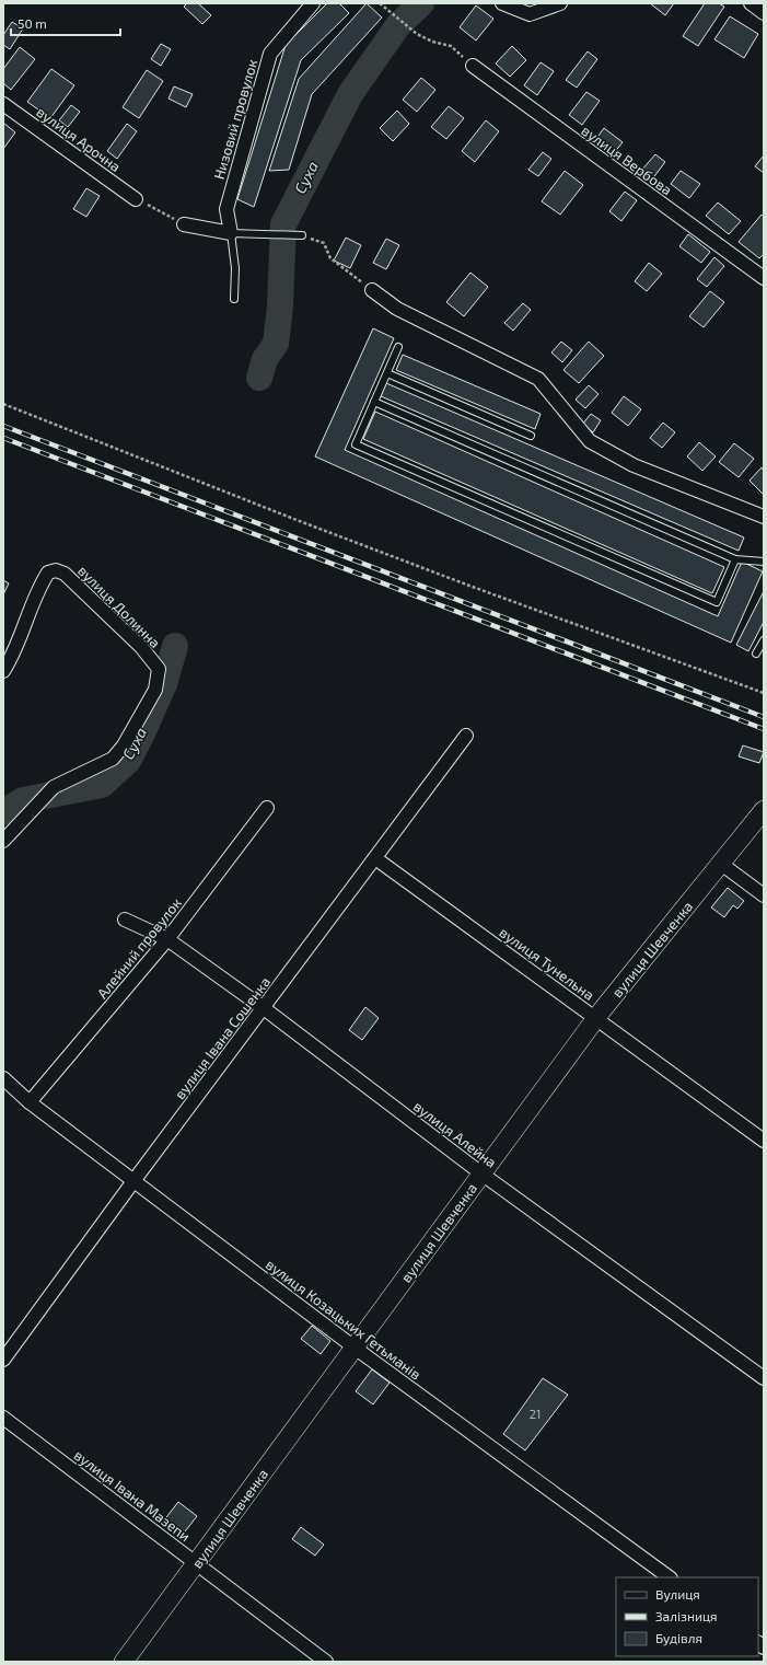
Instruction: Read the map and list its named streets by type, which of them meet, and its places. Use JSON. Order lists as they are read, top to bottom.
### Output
{
  "streets": {
    "street": [
      "Низовий провулок",
      "вулиця Арочна",
      "вулиця Вербова",
      "вулиця Долинна",
      "Алейний провулок",
      "вулиця Шевченка",
      "вулиця Тунельна",
      "вулиця Івана Сошенка",
      "вулиця Алейна",
      "вулиця Козацьких Гетьманів",
      "вулиця Івана Мазепи"
    ]
  },
  "crossings": [
    ["Алейний провулок", "вулиця Алейна"],
    ["Алейний провулок", "вулиця Козацьких Гетьманів"],
    ["вулиця Шевченка", "вулиця Тунельна"],
    ["вулиця Шевченка", "вулиця Алейна"],
    ["вулиця Шевченка", "вулиця Козацьких Гетьманів"],
    ["вулиця Шевченка", "вулиця Івана Мазепи"],
    ["вулиця Тунельна", "вулиця Івана Сошенка"],
    ["вулиця Івана Сошенка", "вулиця Алейна"],
    ["вулиця Івана Сошенка", "вулиця Козацьких Гетьманів"]
  ],
  "water": ["Суха"],
  "house_numbers": ["21"],
  "legend": ["Вулиця", "Залізниця", "Будівля"],
  "scale_bar": "50 m"
}
